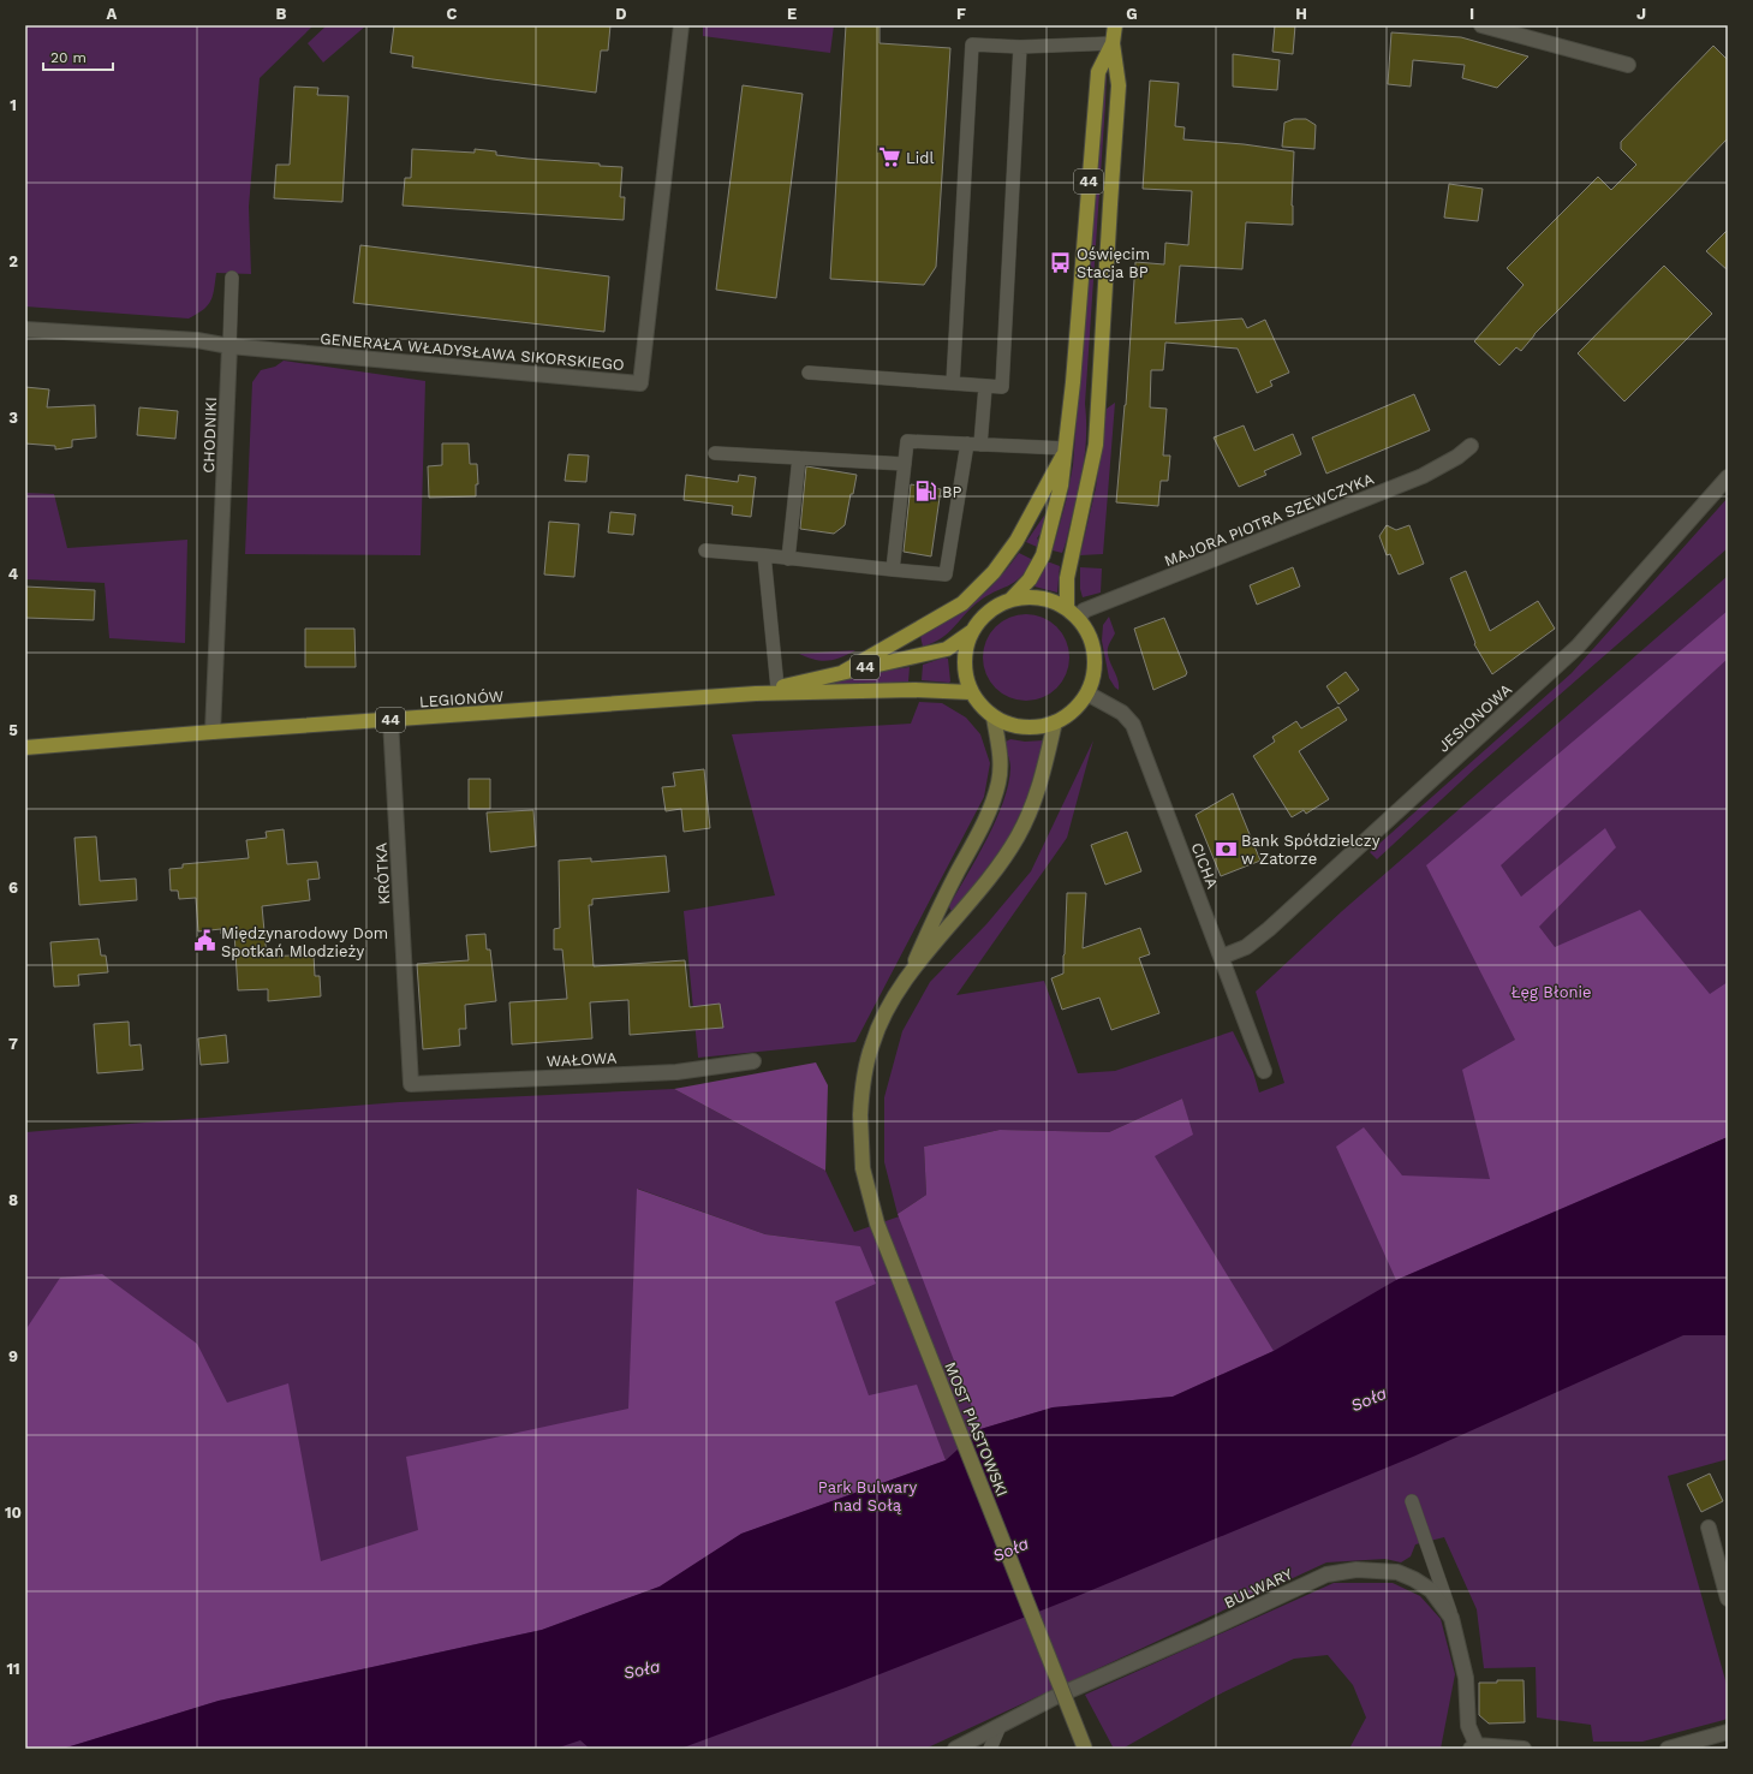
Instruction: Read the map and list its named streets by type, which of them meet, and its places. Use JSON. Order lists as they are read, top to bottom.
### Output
{
  "streets": {
    "main road": ["44", "LEGIONÓW"],
    "street": [
      "GENERAŁA WŁADYSŁAWA SIKORSKIEGO",
      "CHODNIKI",
      "MAJORA PIOTRA SZEWCZYKA",
      "JESIONOWA",
      "CICHA",
      "KRÓTKA",
      "WAŁOWA",
      "MOST PIASTOWSKI",
      "BULWARY"
    ]
  },
  "crossings": [
    ["44", "MAJORA PIOTRA SZEWCZYKA"],
    ["44", "LEGIONÓW"],
    ["44", "CICHA"],
    ["GENERAŁA WŁADYSŁAWA SIKORSKIEGO", "CHODNIKI"],
    ["CHODNIKI", "LEGIONÓW"],
    ["MAJORA PIOTRA SZEWCZYKA", "LEGIONÓW"],
    ["MAJORA PIOTRA SZEWCZYKA", "CICHA"],
    ["LEGIONÓW", "CICHA"],
    ["LEGIONÓW", "KRÓTKA"],
    ["JESIONOWA", "CICHA"],
    ["KRÓTKA", "WAŁOWA"]
  ],
  "water": ["Soła"],
  "parks": ["Łęg Błonie", "Park Bulwary nad Sołą"],
  "places": {
    "supermarket": ["Lidl"],
    "bus stop": ["Oświęcim Stacja BP"],
    "fuel station": ["BP"],
    "bank": ["Bank Spółdzielczy w Zatorze"],
    "public building": ["Międzynarodowy Dom Spotkań Mlodzieży"]
  },
  "scale_bar": "20 m",
  "grid": {
    "columns": [
      "A",
      "B",
      "C",
      "D",
      "E",
      "F",
      "G",
      "H",
      "I",
      "J"
    ],
    "rows": [
      "1",
      "2",
      "3",
      "4",
      "5",
      "6",
      "7",
      "8",
      "9",
      "10",
      "11"
    ]
  }
}
